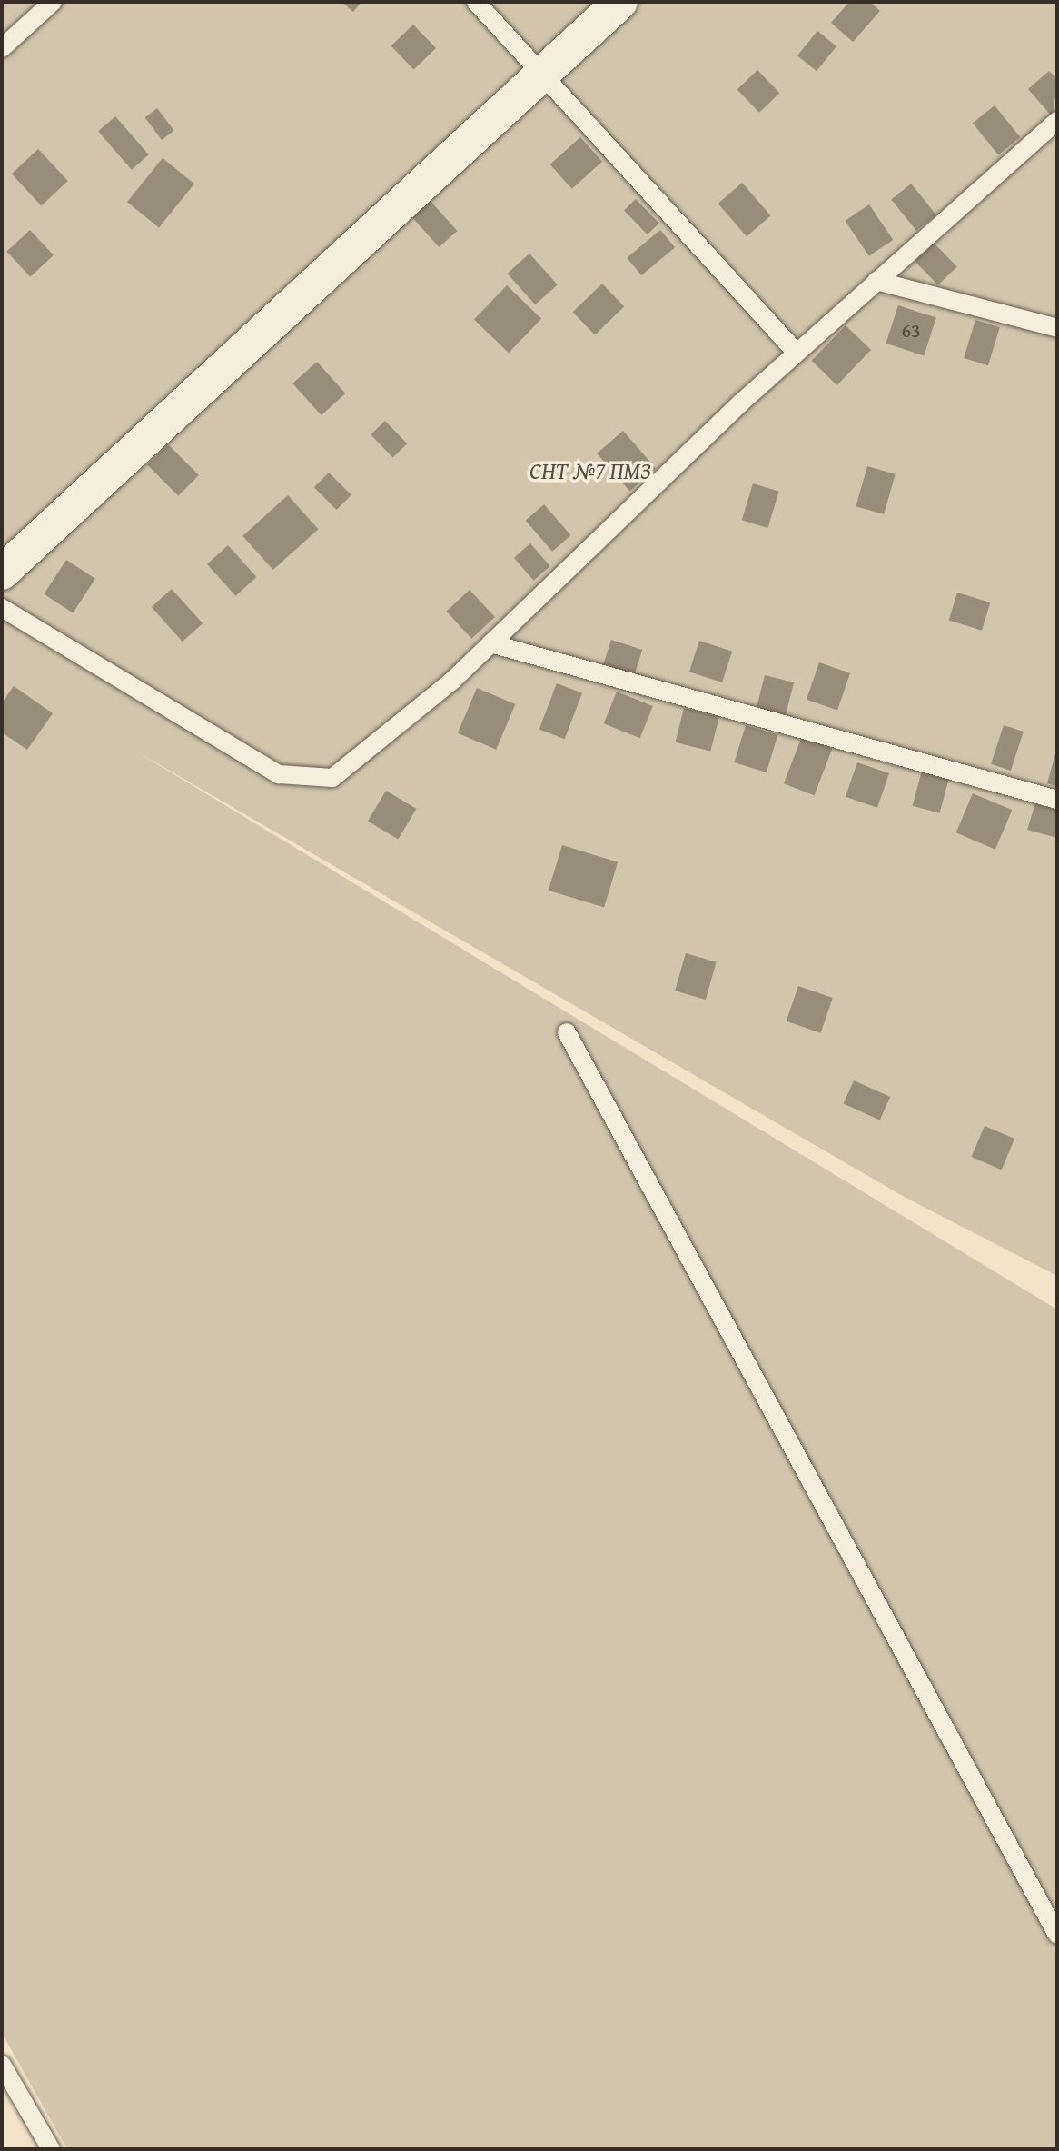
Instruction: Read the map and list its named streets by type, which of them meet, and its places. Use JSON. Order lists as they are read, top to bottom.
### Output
{
  "parks": ["СНТ №7 ПМЗ"],
  "house_numbers": ["63"]
}
